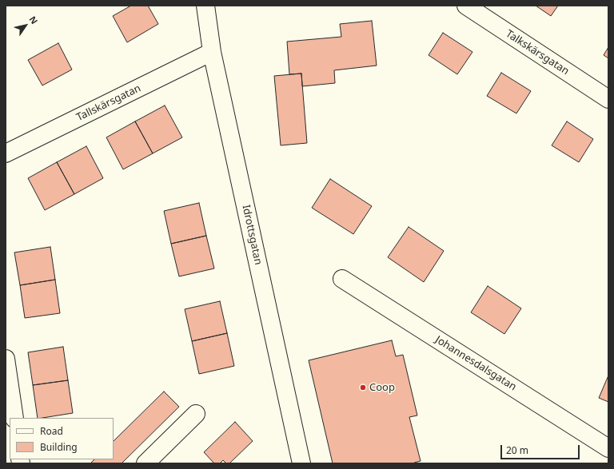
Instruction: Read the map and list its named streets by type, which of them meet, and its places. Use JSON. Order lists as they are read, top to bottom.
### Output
{
  "streets": {
    "street": [
      "Talkskärsgatan",
      "Tallskärsgatan",
      "Idrottsgatan",
      "Johannesdalsgatan"
    ]
  },
  "crossings": [
    ["Tallskärsgatan", "Idrottsgatan"]
  ],
  "places": ["Coop"],
  "legend": ["Road", "Building"],
  "scale_bar": "20 m",
  "north": "top right"
}
